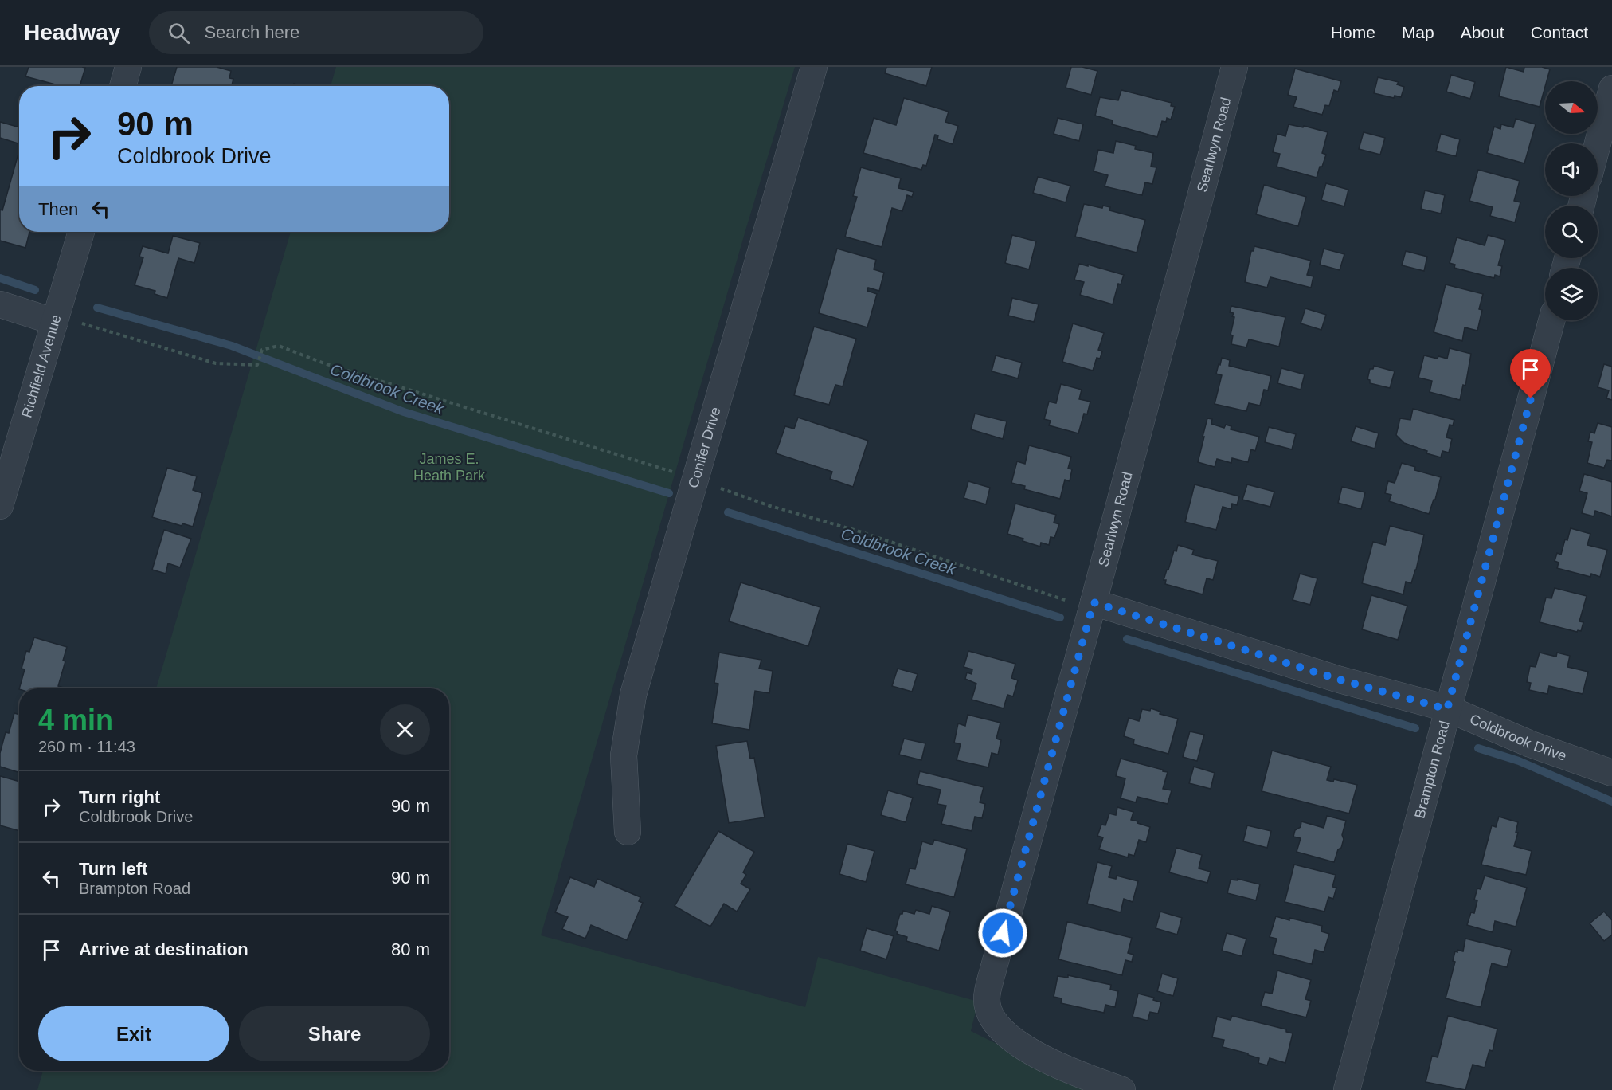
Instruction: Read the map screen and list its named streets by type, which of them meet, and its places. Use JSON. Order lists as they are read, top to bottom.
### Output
{
  "streets": {
    "street": [
      "Searlwyn Road",
      "Richfield Avenue",
      "Conifer Drive",
      "Coldbrook Drive",
      "Brampton Road"
    ]
  },
  "crossings": [
    ["Searlwyn Road", "Coldbrook Drive"],
    ["Coldbrook Drive", "Brampton Road"]
  ],
  "water": ["Coldbrook Creek"],
  "parks": ["James E. Heath Park"],
  "north": "right",
  "page": {
    "header": "Headway",
    "search": "Search here",
    "nav": [
      "Home",
      "Map",
      "About",
      "Contact"
    ],
    "turn": ["90 m", "Coldbrook Drive"],
    "then": "Then",
    "heading": ["4 min", "260 m · 11:43"],
    "list": [
      {
        "name": "Turn right",
        "note": "Coldbrook Drive",
        "value": "90 m"
      },
      {
        "name": "Turn left",
        "note": "Brampton Road",
        "value": "90 m"
      },
      {
        "name": "Arrive at destination",
        "value": "80 m"
      }
    ],
    "buttons": ["Exit", "Share"]
  }
}
